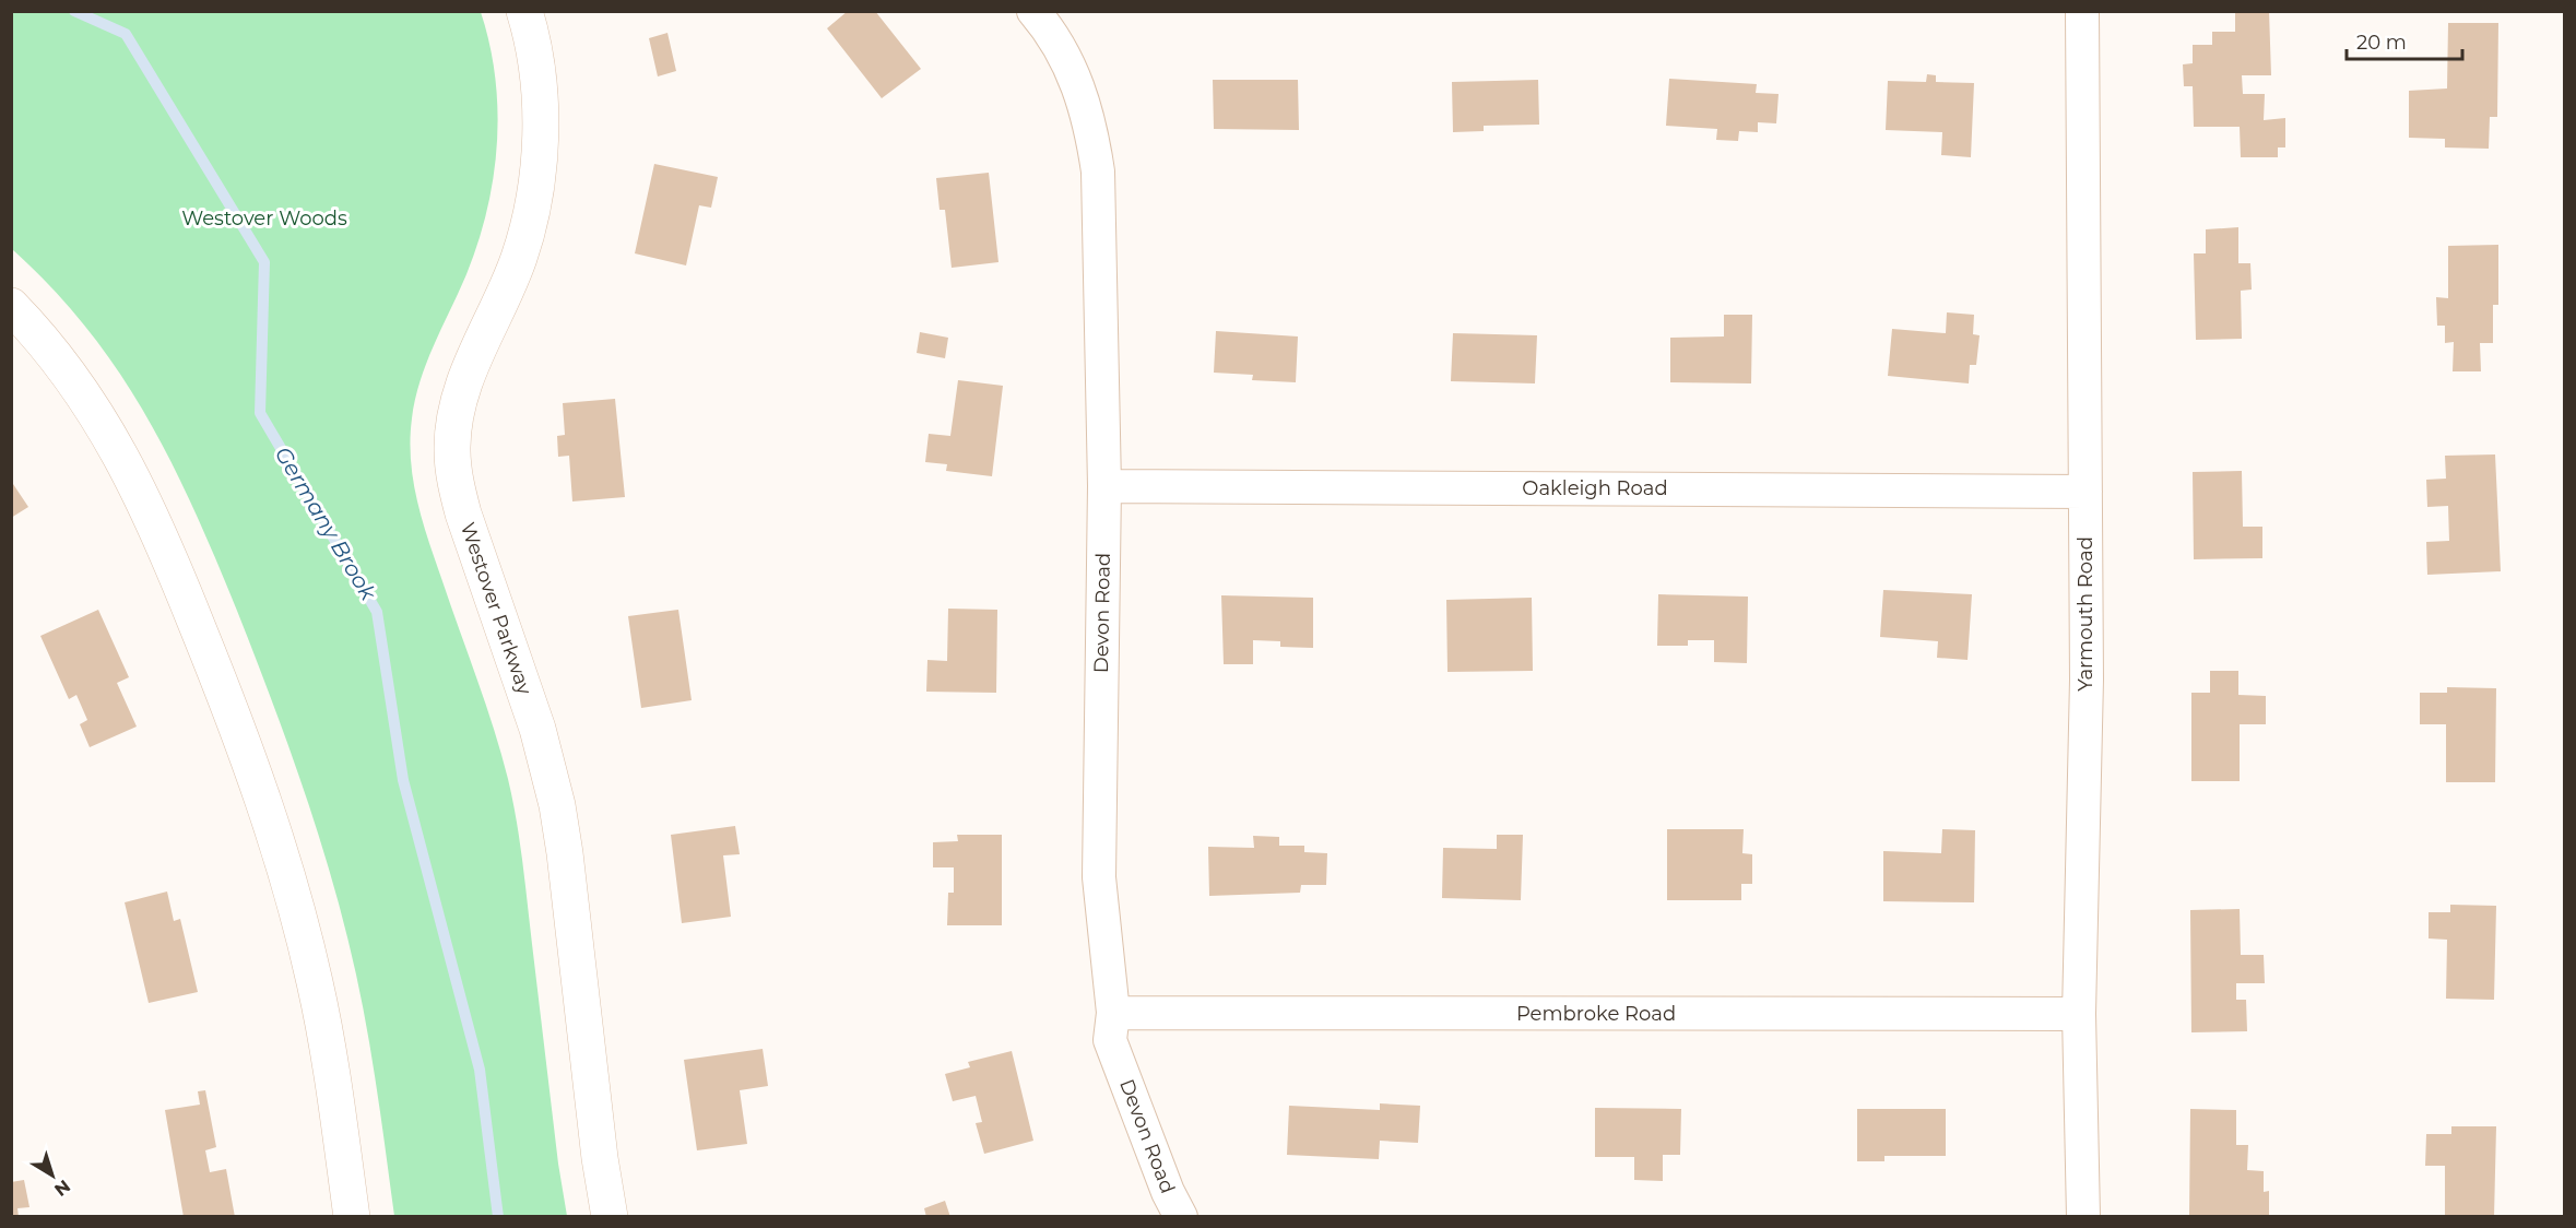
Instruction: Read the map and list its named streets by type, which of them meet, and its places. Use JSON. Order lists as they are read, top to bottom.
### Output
{
  "streets": {
    "street": [
      "Oakleigh Road",
      "Westover Parkway",
      "Devon Road",
      "Yarmouth Road",
      "Pembroke Road"
    ]
  },
  "crossings": [
    ["Oakleigh Road", "Devon Road"],
    ["Oakleigh Road", "Yarmouth Road"],
    ["Devon Road", "Pembroke Road"],
    ["Yarmouth Road", "Pembroke Road"]
  ],
  "water": ["Germany Brook"],
  "parks": ["Westover Woods"],
  "scale_bar": "20 m",
  "north": "bottom right"
}
